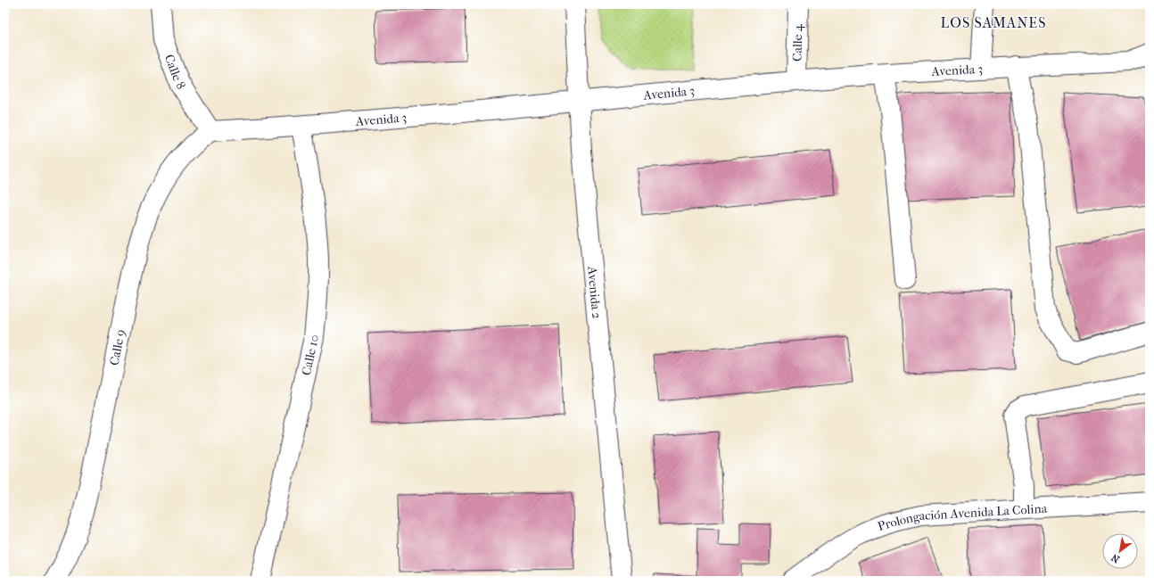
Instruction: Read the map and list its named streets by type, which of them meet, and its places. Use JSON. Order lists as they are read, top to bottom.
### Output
{
  "streets": {
    "street": [
      "Calle 4",
      "Calle 8",
      "Avenida 3",
      "Avenida 2",
      "Calle 9",
      "Calle 10",
      "Prolongación Avenida La Colina"
    ]
  },
  "crossings": [
    ["Calle 4", "Avenida 3"],
    ["Calle 8", "Avenida 3"],
    ["Calle 8", "Calle 9"],
    ["Avenida 3", "Avenida 2"],
    ["Avenida 3", "Calle 9"],
    ["Avenida 3", "Calle 10"]
  ],
  "districts": ["LOS SAMANES"],
  "north": "bottom left"
}
